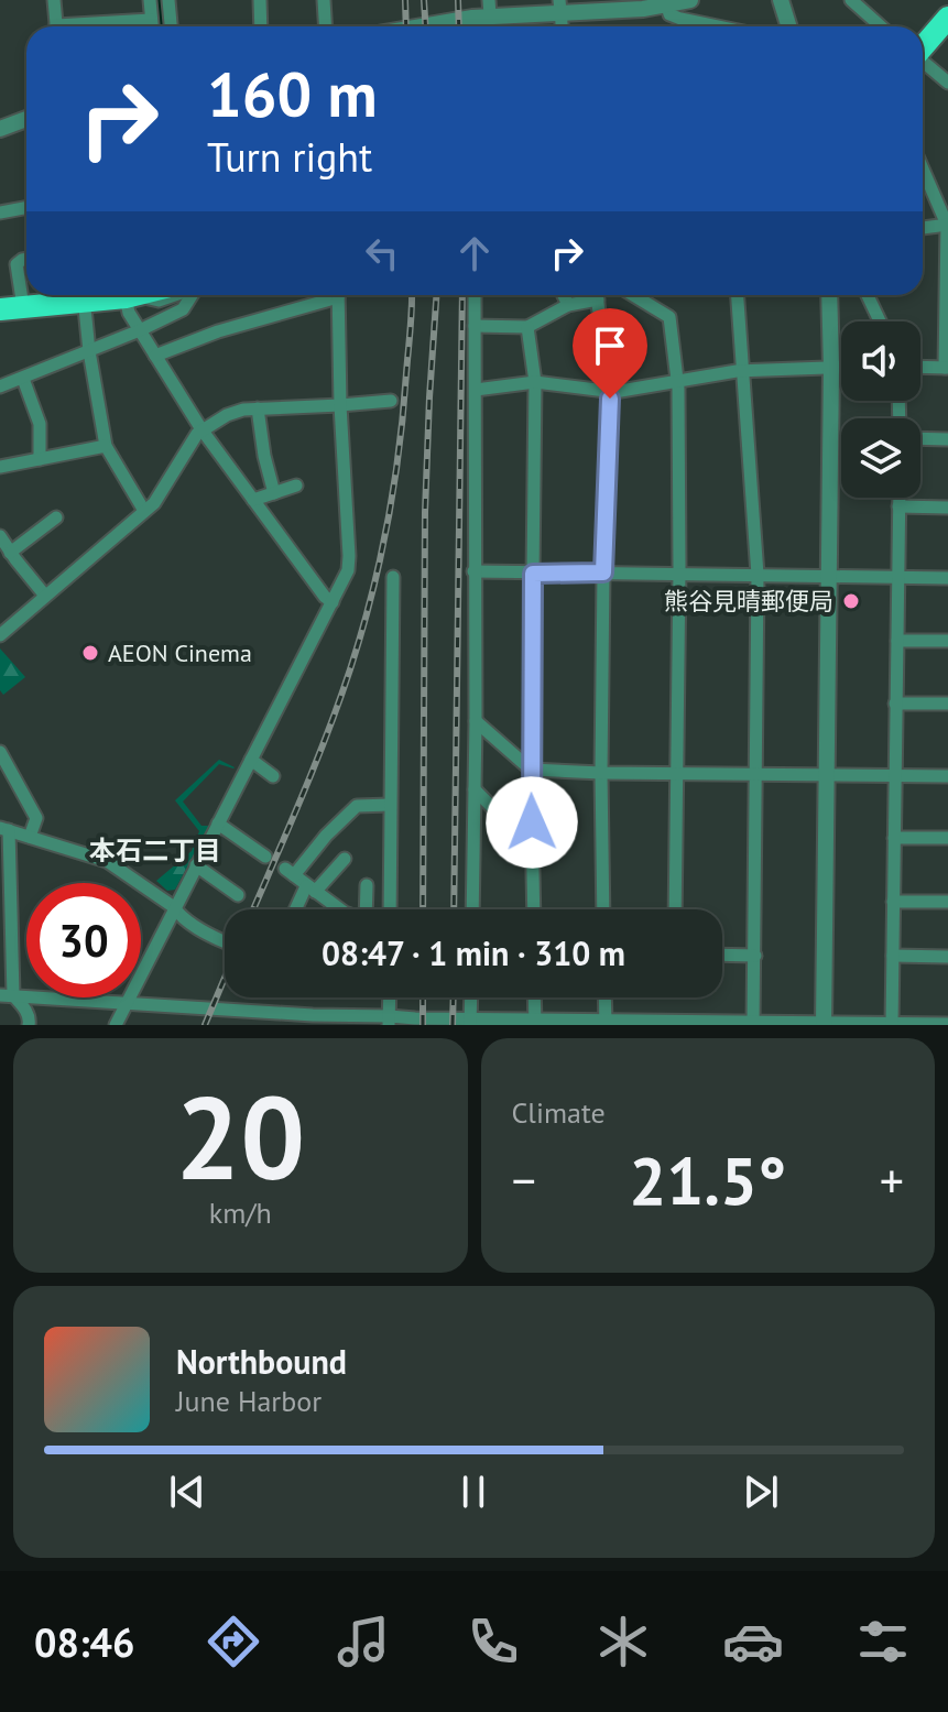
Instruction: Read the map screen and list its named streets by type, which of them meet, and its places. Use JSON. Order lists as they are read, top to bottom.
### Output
{
  "districts": ["本石二丁目"],
  "places": ["熊谷見晴郵便局", "AEON Cinema"],
  "page": {
    "turn": ["160 m", "Turn right"],
    "limit": "30",
    "trip": "08:47 · 1 min · 310 m",
    "tile": [
      ["20", "km/h"],
      "Climate"
    ],
    "heat": ["−", "21.5°", "+"],
    "song": ["Northbound", "June Harbor"],
    "tabs": "08:46"
  }
}
